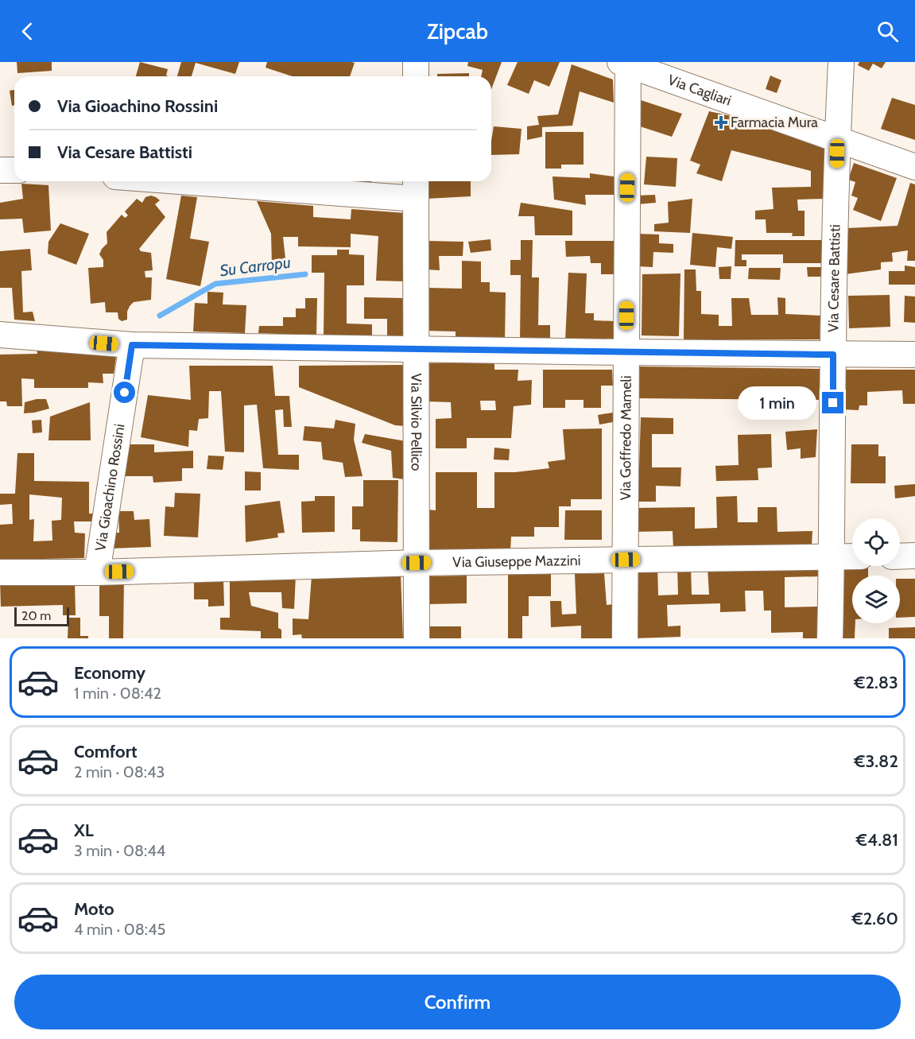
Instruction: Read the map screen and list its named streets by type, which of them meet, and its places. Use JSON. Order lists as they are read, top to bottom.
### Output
{
  "streets": {
    "street": [
      "Via Cagliari",
      "Via Cesare Battisti",
      "Via Silvio Pellico",
      "Via Goffredo Mameli",
      "Via Gioachino Rossini",
      "Via Giuseppe Mazzini"
    ]
  },
  "crossings": [
    ["Via Cagliari", "Via Cesare Battisti"],
    ["Via Cagliari", "Via Goffredo Mameli"],
    ["Via Cesare Battisti", "Via Giuseppe Mazzini"],
    ["Via Silvio Pellico", "Via Giuseppe Mazzini"],
    ["Via Goffredo Mameli", "Via Giuseppe Mazzini"],
    ["Via Gioachino Rossini", "Via Giuseppe Mazzini"]
  ],
  "water": ["Su Carropu"],
  "places": {
    "health": ["Farmacia Mura"]
  },
  "scale_bar": "20 m",
  "page": {
    "header": "Zipcab",
    "banner": ["Via Gioachino Rossini", "Via Cesare Battisti"],
    "bubble": "1 min",
    "scale": "20 m",
    "list": [
      {
        "name": "Economy",
        "note": "1 min · 08:42",
        "value": "€2.83"
      },
      {
        "name": "Comfort",
        "note": "2 min · 08:43",
        "value": "€3.82"
      },
      {
        "name": "XL",
        "note": "3 min · 08:44",
        "value": "€4.81"
      },
      {
        "name": "Moto",
        "note": "4 min · 08:45",
        "value": "€2.60"
      }
    ],
    "buttons": "Confirm"
  }
}
